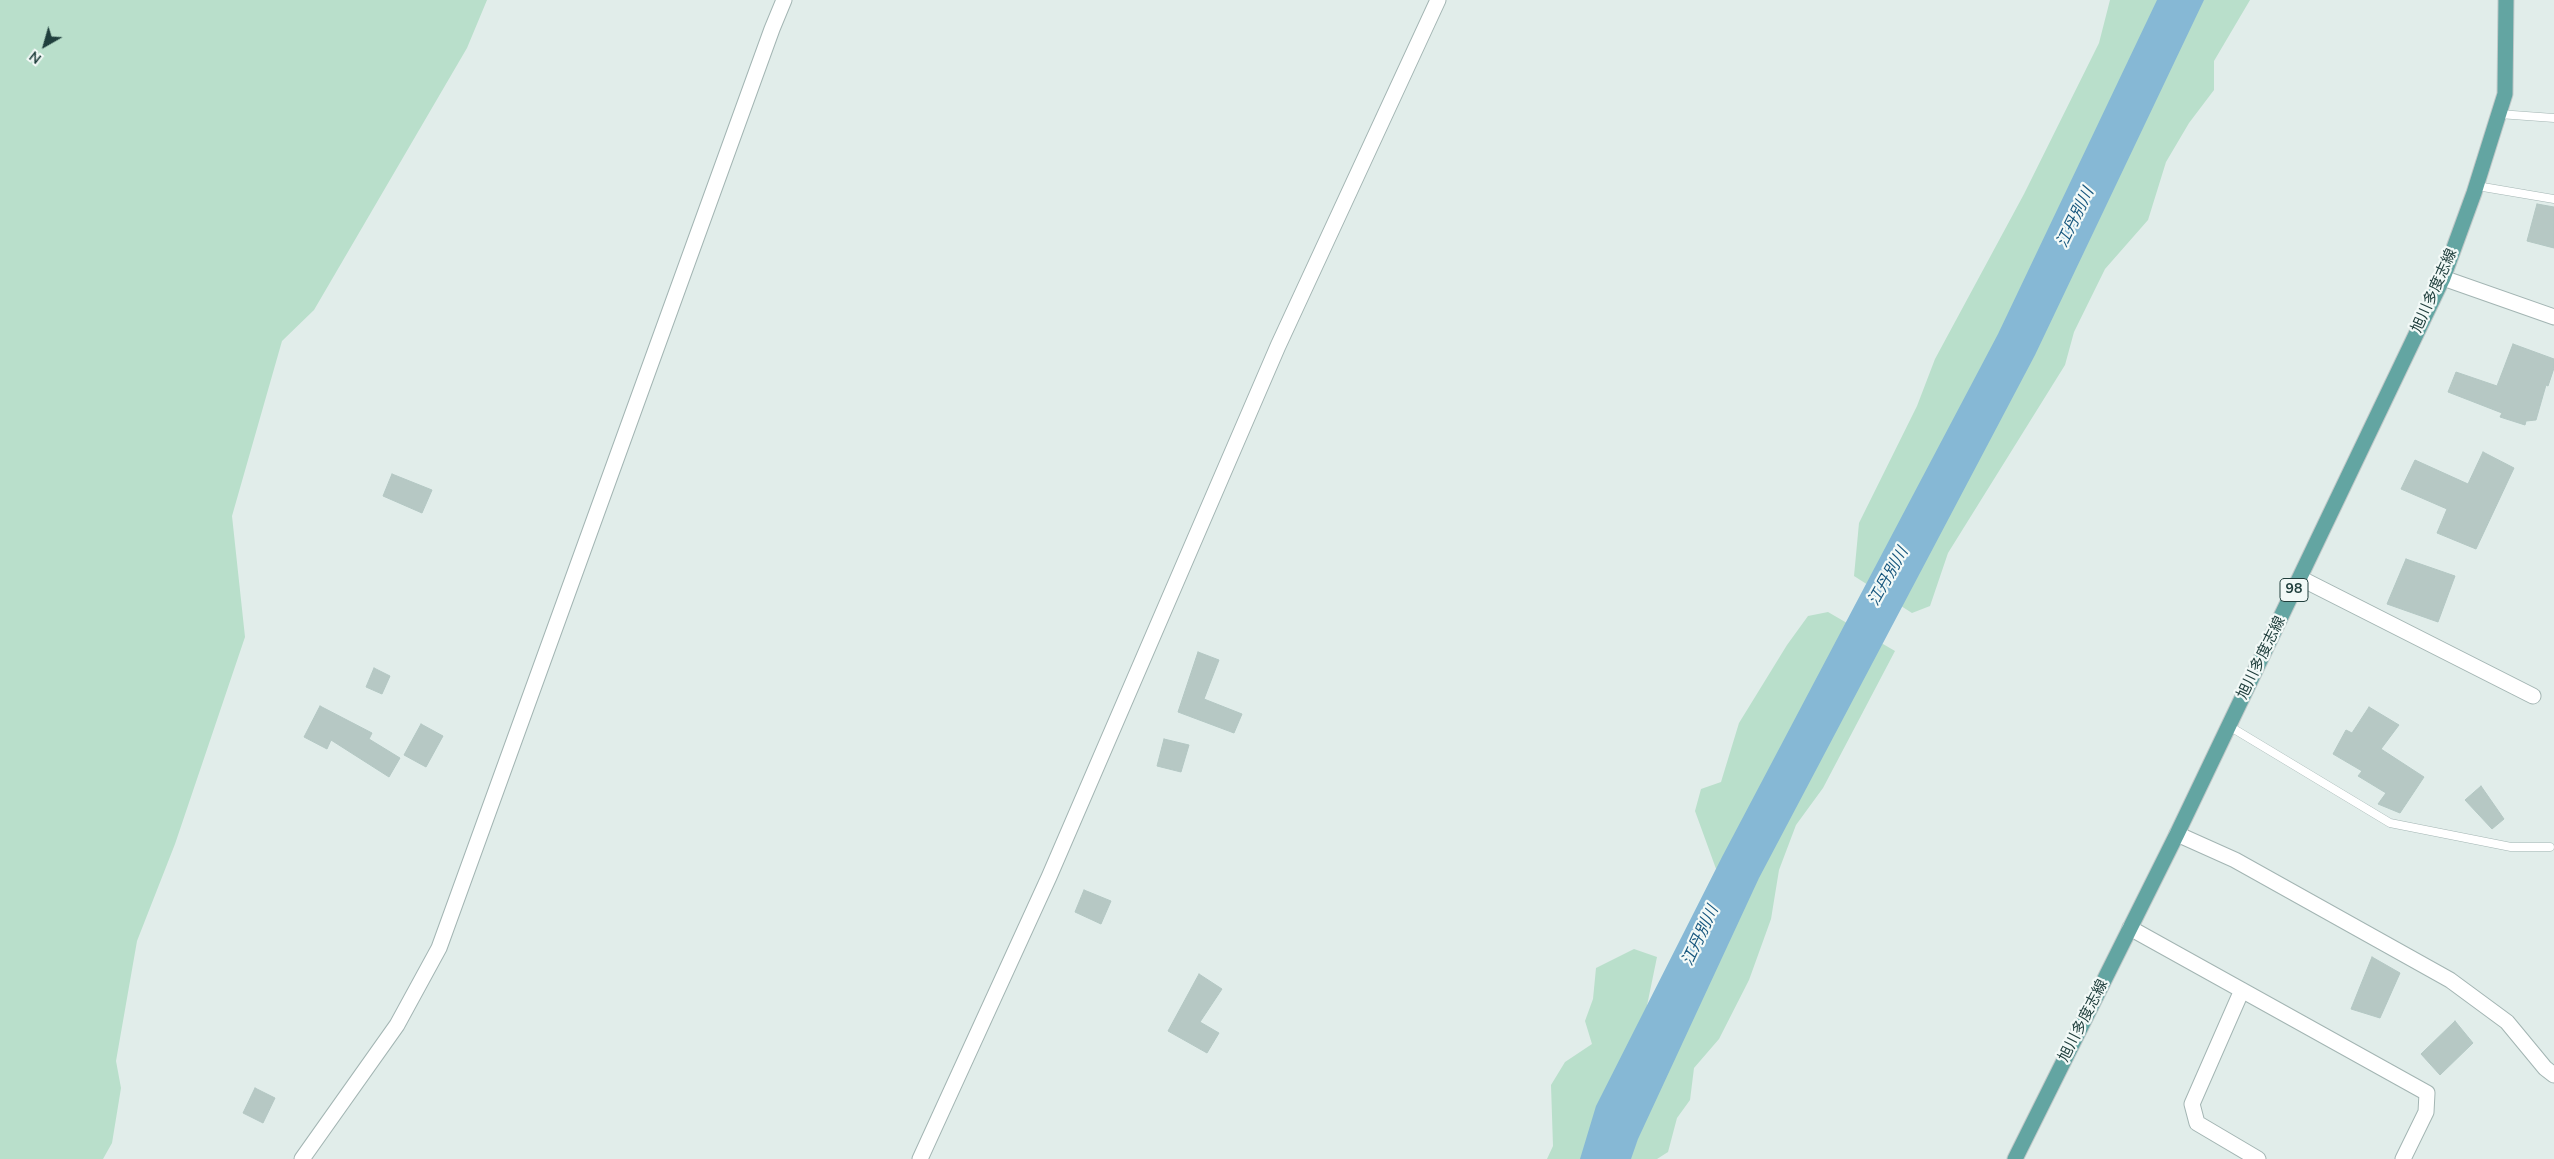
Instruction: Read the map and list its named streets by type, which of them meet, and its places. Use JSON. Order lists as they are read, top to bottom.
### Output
{
  "streets": {
    "main road": ["旭川多度志線", "98"]
  },
  "water": ["江丹別川"],
  "north": "bottom left"
}
